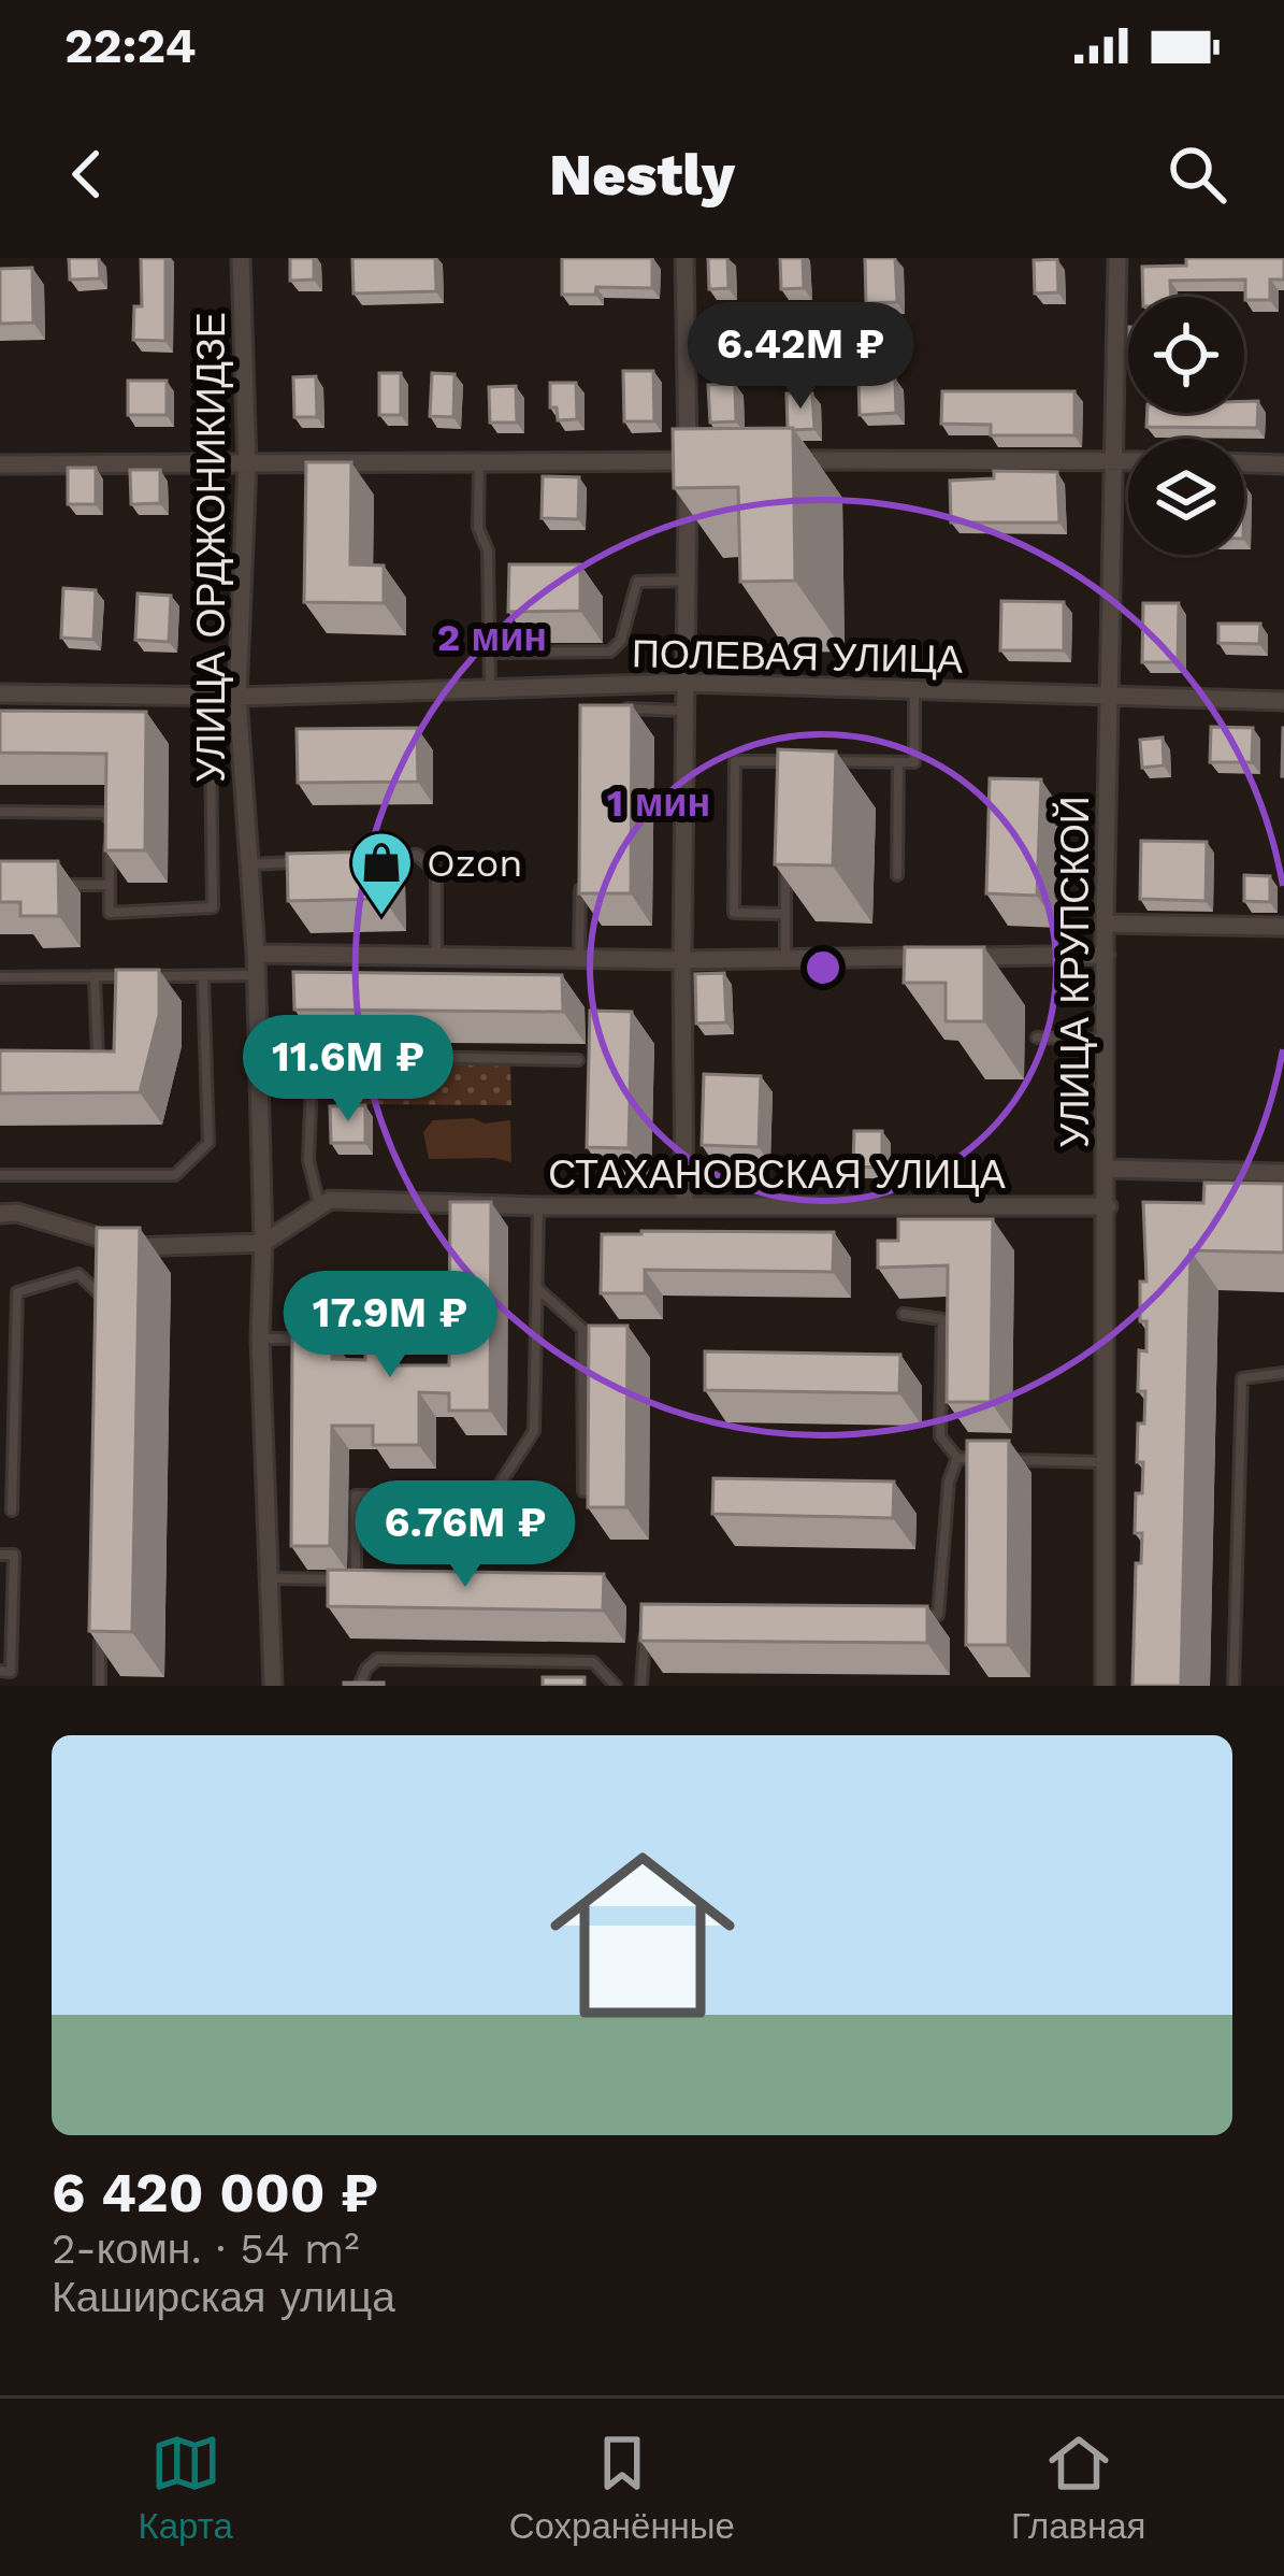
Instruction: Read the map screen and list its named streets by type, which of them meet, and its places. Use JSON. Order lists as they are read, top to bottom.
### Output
{
  "streets": {
    "street": [
      "УЛИЦА ОРДЖОНИКИДЗЕ",
      "ПОЛЕВАЯ УЛИЦА",
      "УЛИЦА КРУПСКОЙ",
      "СТАХАНОВСКАЯ УЛИЦА"
    ]
  },
  "crossings": [
    ["УЛИЦА ОРДЖОНИКИДЗЕ", "ПОЛЕВАЯ УЛИЦА"],
    ["УЛИЦА ОРДЖОНИКИДЗЕ", "СТАХАНОВСКАЯ УЛИЦА"],
    ["ПОЛЕВАЯ УЛИЦА", "УЛИЦА КРУПСКОЙ"],
    ["УЛИЦА КРУПСКОЙ", "СТАХАНОВСКАЯ УЛИЦА"]
  ],
  "places": {
    "shop": ["Ozon"]
  },
  "page": {
    "status": "22:24",
    "header": "Nestly",
    "price": [
      "6.42M ₽",
      "11.6M ₽",
      "17.9M ₽",
      "6.76M ₽"
    ],
    "list": [
      {
        "name": "6 420 000 ₽",
        "note": "2-комн. · 54 m² · Каширская улица"
      }
    ],
    "tabs": ["Карта", "Сохранённые", "Главная"]
  },
  "rings": ["2 мин", "1 мин"]
}
